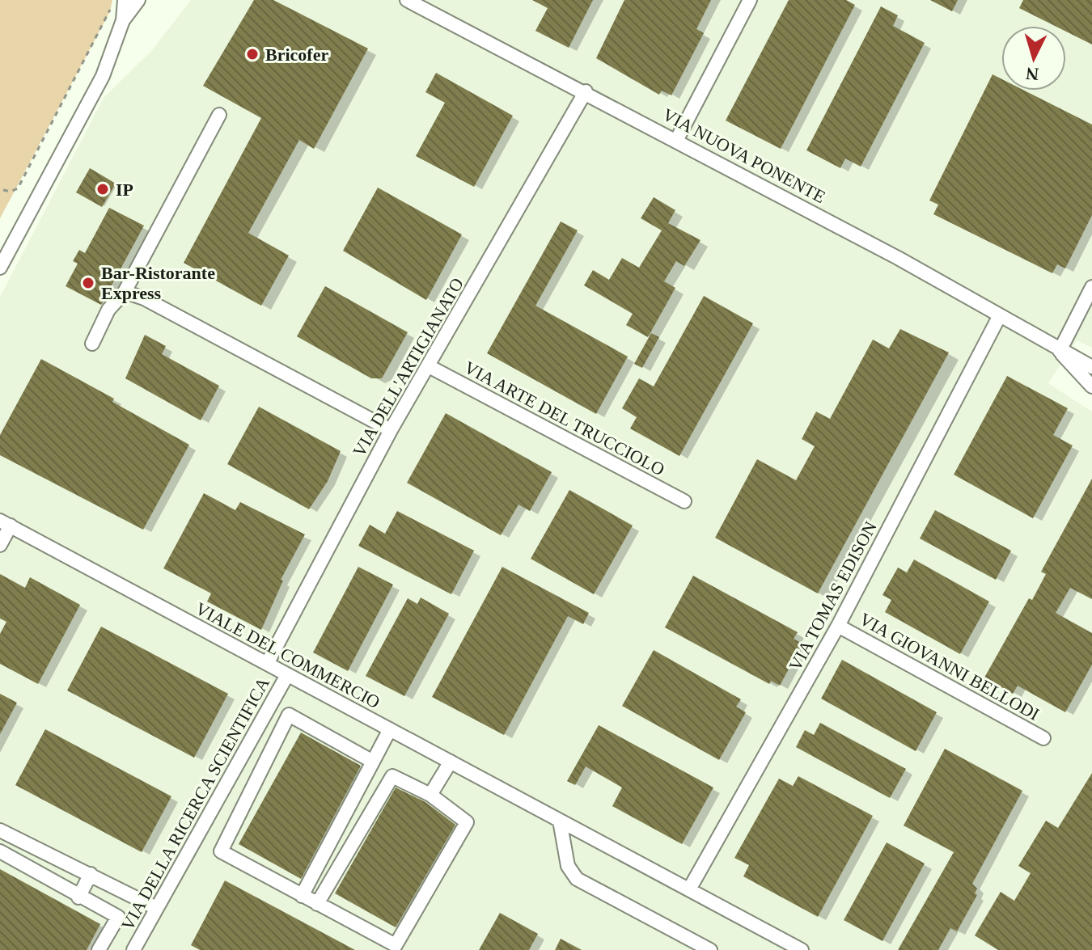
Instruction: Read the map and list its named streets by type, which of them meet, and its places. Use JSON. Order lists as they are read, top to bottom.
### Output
{
  "streets": {
    "street": [
      "VIA NUOVA PONENTE",
      "VIA DELL'ARTIGIANATO",
      "VIA ARTE DEL TRUCCIOLO",
      "VIA TOMAS EDISON",
      "VIALE DEL COMMERCIO",
      "VIA GIOVANNI BELLODI",
      "VIA DELLA RICERCA SCIENTIFICA"
    ]
  },
  "crossings": [
    ["VIA NUOVA PONENTE", "VIA DELL'ARTIGIANATO"],
    ["VIA NUOVA PONENTE", "VIA TOMAS EDISON"],
    ["VIA DELL'ARTIGIANATO", "VIA ARTE DEL TRUCCIOLO"],
    ["VIA DELL'ARTIGIANATO", "VIALE DEL COMMERCIO"],
    ["VIA TOMAS EDISON", "VIALE DEL COMMERCIO"],
    ["VIA TOMAS EDISON", "VIA GIOVANNI BELLODI"],
    ["VIALE DEL COMMERCIO", "VIA DELLA RICERCA SCIENTIFICA"]
  ],
  "places": ["Bricofer", "IP", "Bar-Ristorante Express"],
  "north": "bottom"
}
